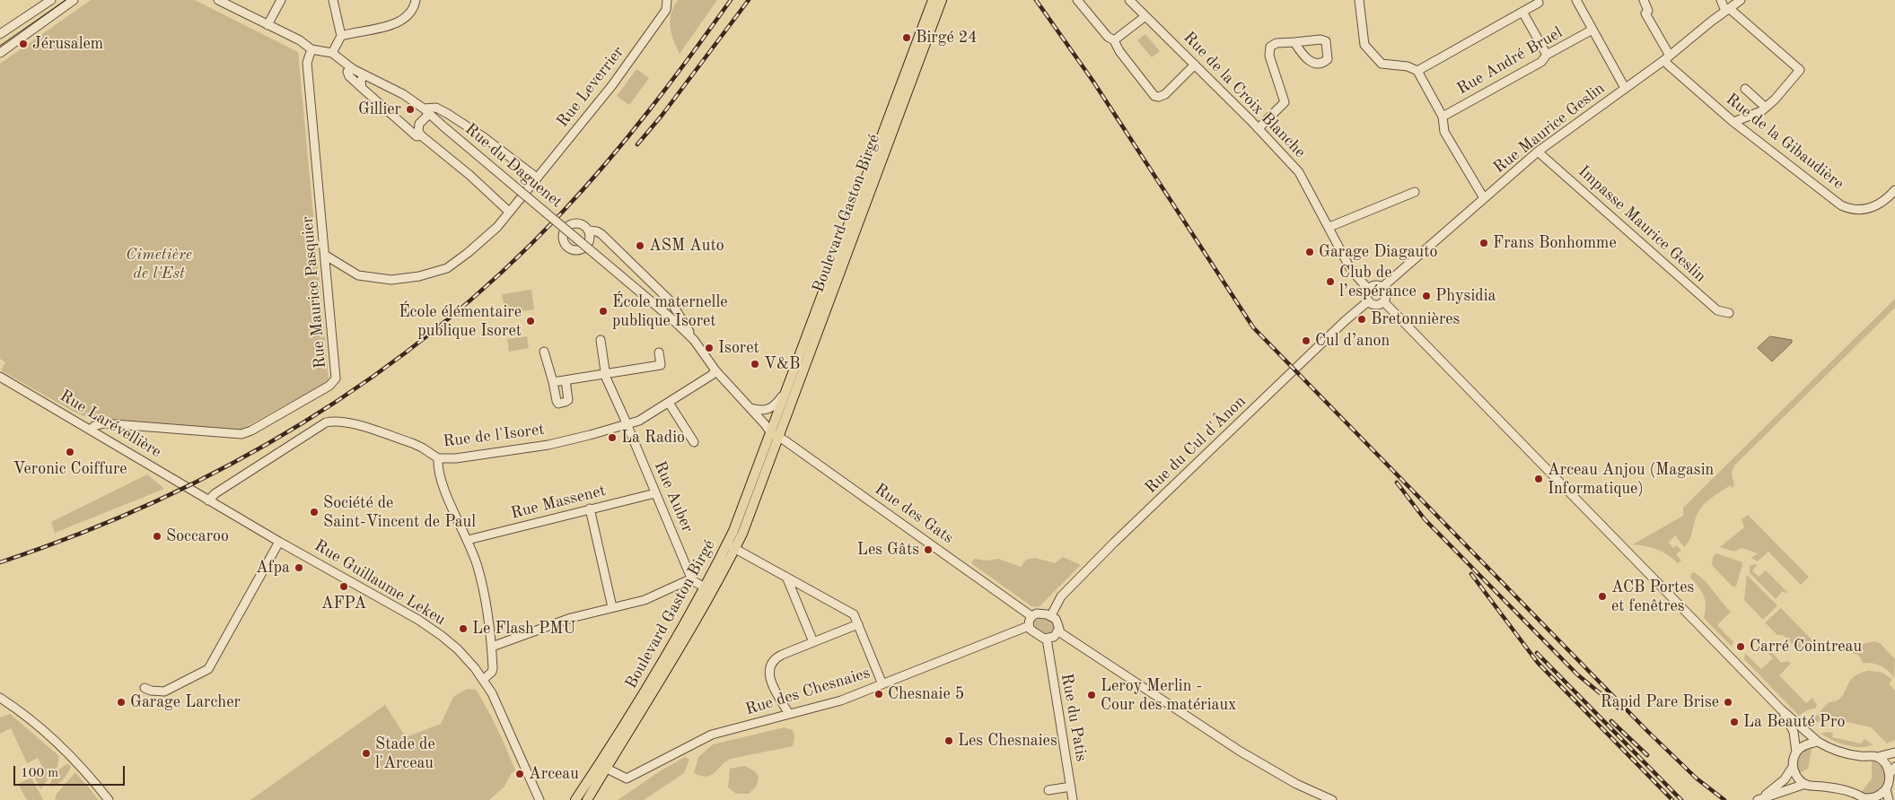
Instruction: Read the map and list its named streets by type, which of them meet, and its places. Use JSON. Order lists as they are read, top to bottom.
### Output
{
  "streets": {
    "main road": ["Boulevard Gaston Birgé"],
    "street": [
      "Rue André Bruel",
      "Rue Leverrier",
      "Rue de la Croix Blanche",
      "Rue Maurice Geslin",
      "Rue de la Gibaudière",
      "Rue du Daguenet",
      "Impasse Maurice Geslin",
      "Rue Maurice Pasquier",
      "Rue Larévellière",
      "Rue de l'Isoret",
      "Rue du Cul d'Ânon",
      "Rue Auber",
      "Rue Massenet",
      "Rue des Gats",
      "Rue Guillaume Lekeu",
      "Rue des Chesnaies",
      "Rue du Patis"
    ]
  },
  "crossings": [
    ["Rue Leverrier", "Rue Maurice Pasquier"],
    ["Rue de la Croix Blanche", "Rue Maurice Geslin"],
    ["Rue de la Croix Blanche", "Rue du Cul d'Ânon"],
    ["Rue Maurice Geslin", "Rue de la Gibaudière"],
    ["Rue Maurice Geslin", "Impasse Maurice Geslin"],
    ["Rue Maurice Geslin", "Rue du Cul d'Ânon"],
    ["Rue du Daguenet", "Boulevard Gaston Birgé"],
    ["Rue du Daguenet", "Rue Maurice Pasquier"],
    ["Rue du Daguenet", "Rue de l'Isoret"],
    ["Rue du Daguenet", "Rue des Gats"],
    ["Boulevard Gaston Birgé", "Rue des Gats"],
    ["Boulevard Gaston Birgé", "Rue des Chesnaies"],
    ["Rue Maurice Pasquier", "Rue Larévellière"],
    ["Rue Larévellière", "Rue de l'Isoret"],
    ["Rue Larévellière", "Rue Guillaume Lekeu"],
    ["Rue de l'Isoret", "Rue Auber"],
    ["Rue de l'Isoret", "Rue Guillaume Lekeu"],
    ["Rue du Cul d'Ânon", "Rue des Gats"],
    ["Rue du Cul d'Ânon", "Rue des Chesnaies"],
    ["Rue du Cul d'Ânon", "Rue du Patis"],
    ["Rue Auber", "Rue Massenet"],
    ["Rue des Gats", "Rue des Chesnaies"],
    ["Rue des Gats", "Rue du Patis"],
    ["Rue des Chesnaies", "Rue du Patis"]
  ],
  "parks": ["Cimetière de l'Est"],
  "places": [
    "Birgé 24",
    "Jérusalem",
    "Gillier",
    "Frans Bonhomme",
    "ASM Auto",
    "Garage Diagauto",
    "Club de l’espérance",
    "Physidia",
    "École maternelle publique Isoret",
    "Bretonnières",
    "École élémentaire publique Isoret",
    "Cul d’anon",
    "Isoret",
    "V&B",
    "La Radio",
    "Veronic Coiffure",
    "Arceau Anjou (Magasin Informatique)",
    "Société de Saint-Vincent de Paul",
    "Soccaroo",
    "Les Gâts",
    "Afpa",
    "AFPA",
    "ACB Portes et fenêtres",
    "Le Flash PMU",
    "Carré Cointreau",
    "Chesnaie 5",
    "Leroy Merlin - Cour des matériaux",
    "Garage Larcher",
    "Rapid Pare Brise",
    "La Beauté Pro",
    "Les Chesnaies",
    "Stade de l'Arceau",
    "Arceau"
  ],
  "scale_bar": "100 m"
}
